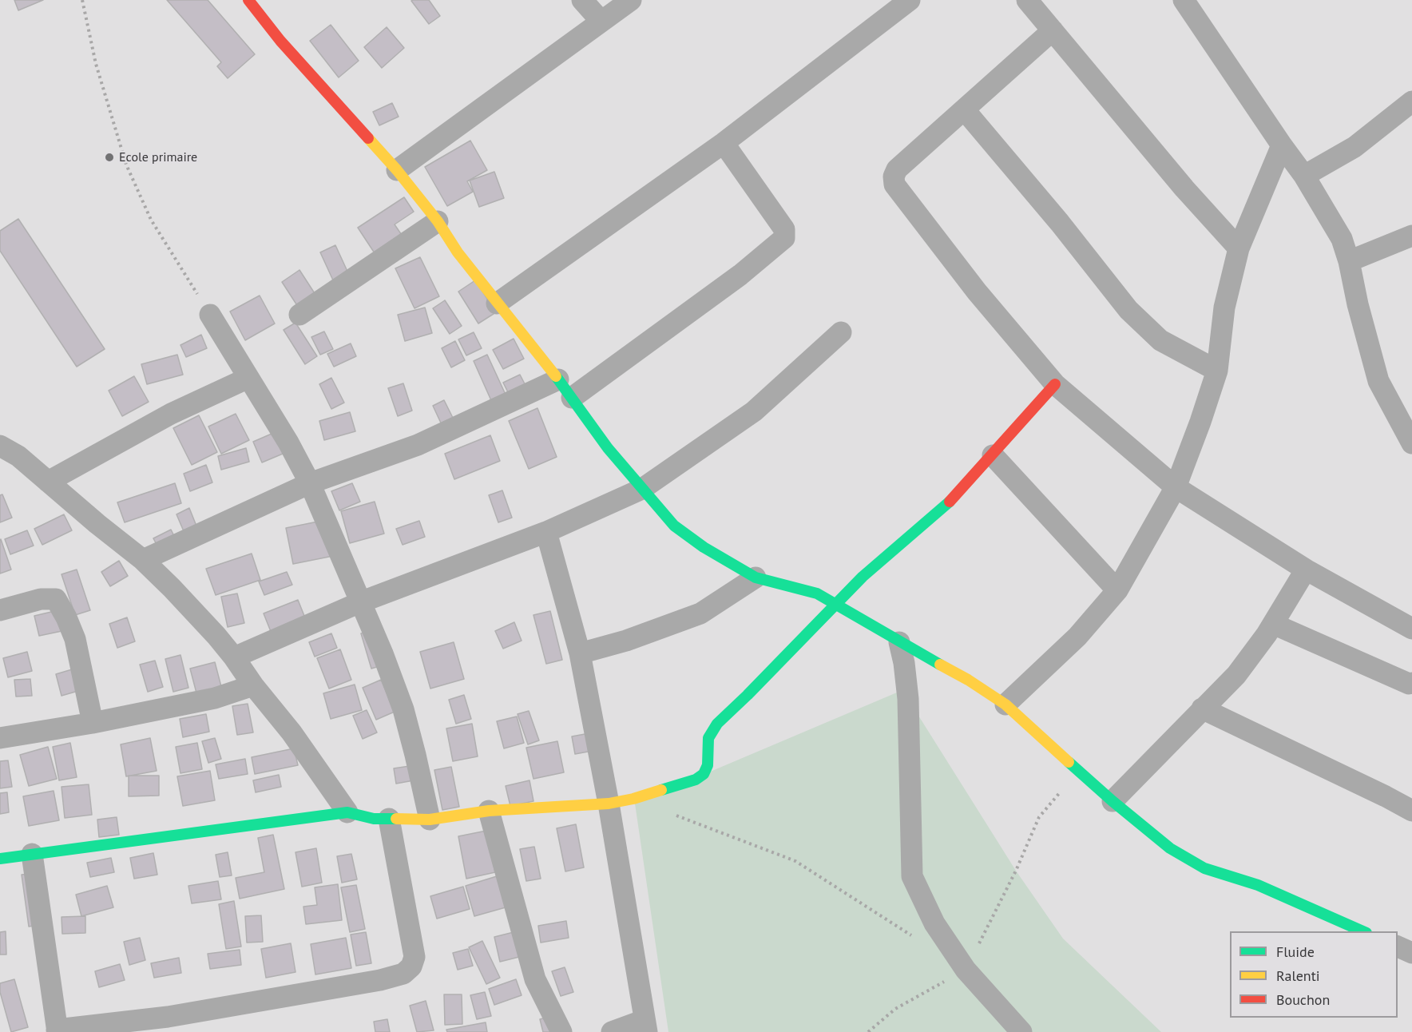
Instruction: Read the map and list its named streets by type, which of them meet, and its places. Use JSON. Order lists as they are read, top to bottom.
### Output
{
  "places": ["Ecole primaire"],
  "legend": ["Fluide", "Ralenti", "Bouchon"]
}
